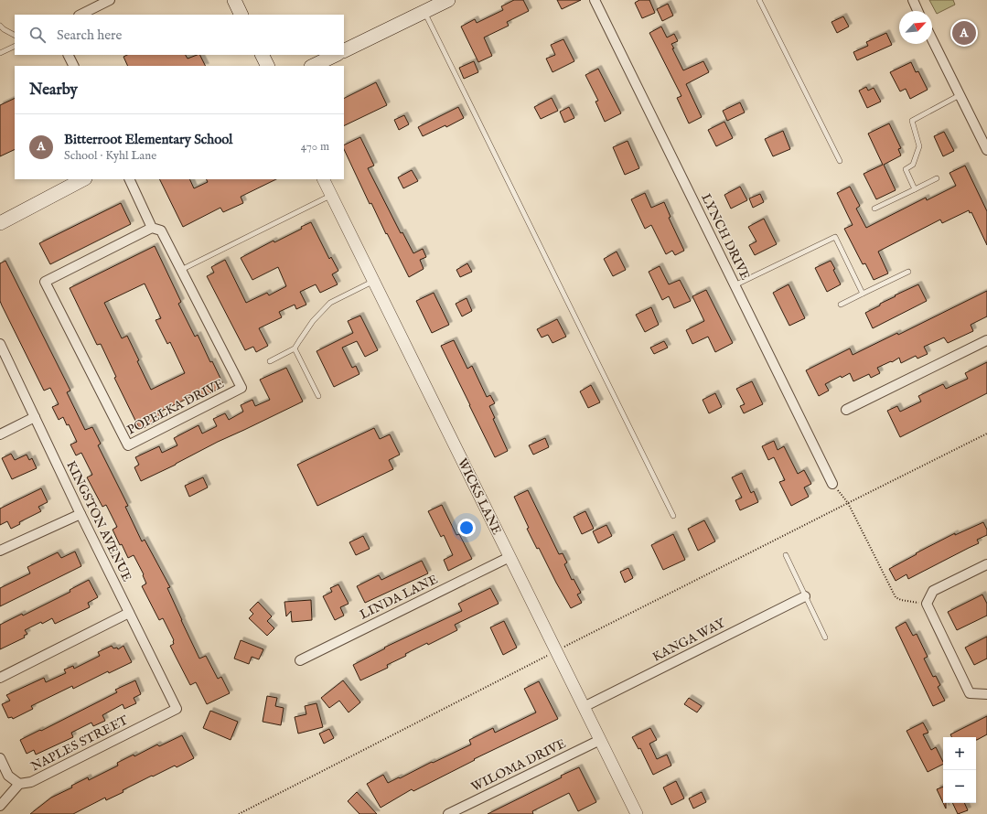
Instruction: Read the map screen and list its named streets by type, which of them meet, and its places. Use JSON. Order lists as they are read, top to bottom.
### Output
{
  "streets": {
    "street": [
      "LYNCH DRIVE",
      "POPELKA DRIVE",
      "WICKS LANE",
      "KINGSTON AVENUE",
      "LINDA LANE",
      "KANGA WAY",
      "NAPLES STREET",
      "WILOMA DRIVE"
    ]
  },
  "crossings": [
    ["WICKS LANE", "LINDA LANE"],
    ["WICKS LANE", "KANGA WAY"],
    ["WICKS LANE", "WILOMA DRIVE"],
    ["KINGSTON AVENUE", "NAPLES STREET"]
  ],
  "north": "top right",
  "page": {
    "search": "Search here",
    "pins": "A",
    "heading": "Nearby",
    "list": [
      {
        "mark": "A",
        "name": "Bitterroot Elementary School",
        "note": "School · Kyhl Lane",
        "value": "470 m"
      }
    ],
    "map_buttons": ["+", "−"]
  }
}
